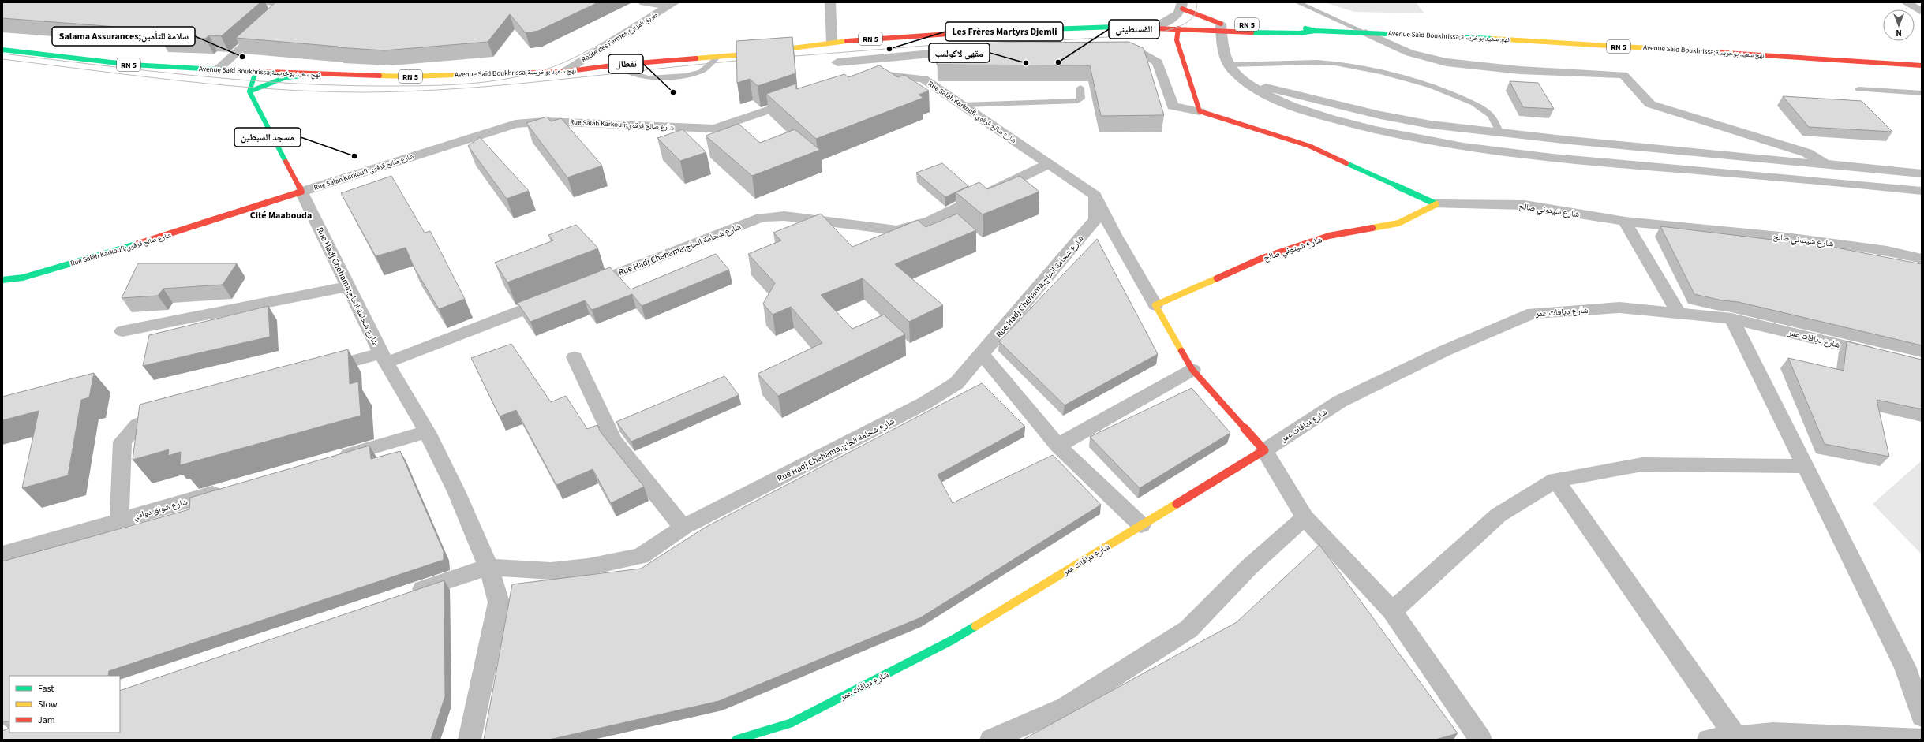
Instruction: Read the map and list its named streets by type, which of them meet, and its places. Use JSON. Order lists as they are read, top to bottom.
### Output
{
  "streets": {
    "main road": [
      "RN 5",
      "Avenue Saïd Boukhrissa;نهج سعيد بوخريسة",
      "Rue Salah Karkoufi;شارع صالح قرقوي",
      "شارع شيتوني صالح",
      "Rue Hadj Chehama;شارع شحامة الحاج",
      "شارع ديافات عمر"
    ],
    "street": ["Route des Fermes;طريق المزارع", "شارع شواق دوادي"]
  },
  "crossings": [
    ["Avenue Saïd Boukhrissa;نهج سعيد بوخريسة", "Route des Fermes;طريق المزارع"],
    ["Rue Salah Karkoufi;شارع صالح قرقوي", "Rue Hadj Chehama;شارع شحامة الحاج"]
  ],
  "districts": ["Cité Maabouda"],
  "places": [
    "Les Frères Martyrs Djemli",
    "Salama Assurances;سلامة للتأمين",
    "القسنطيني",
    "مقهى لاكولمب",
    "نفطال",
    "مسجد السبطين"
  ],
  "legend": ["Fast", "Slow", "Jam"],
  "north": "bottom"
}
